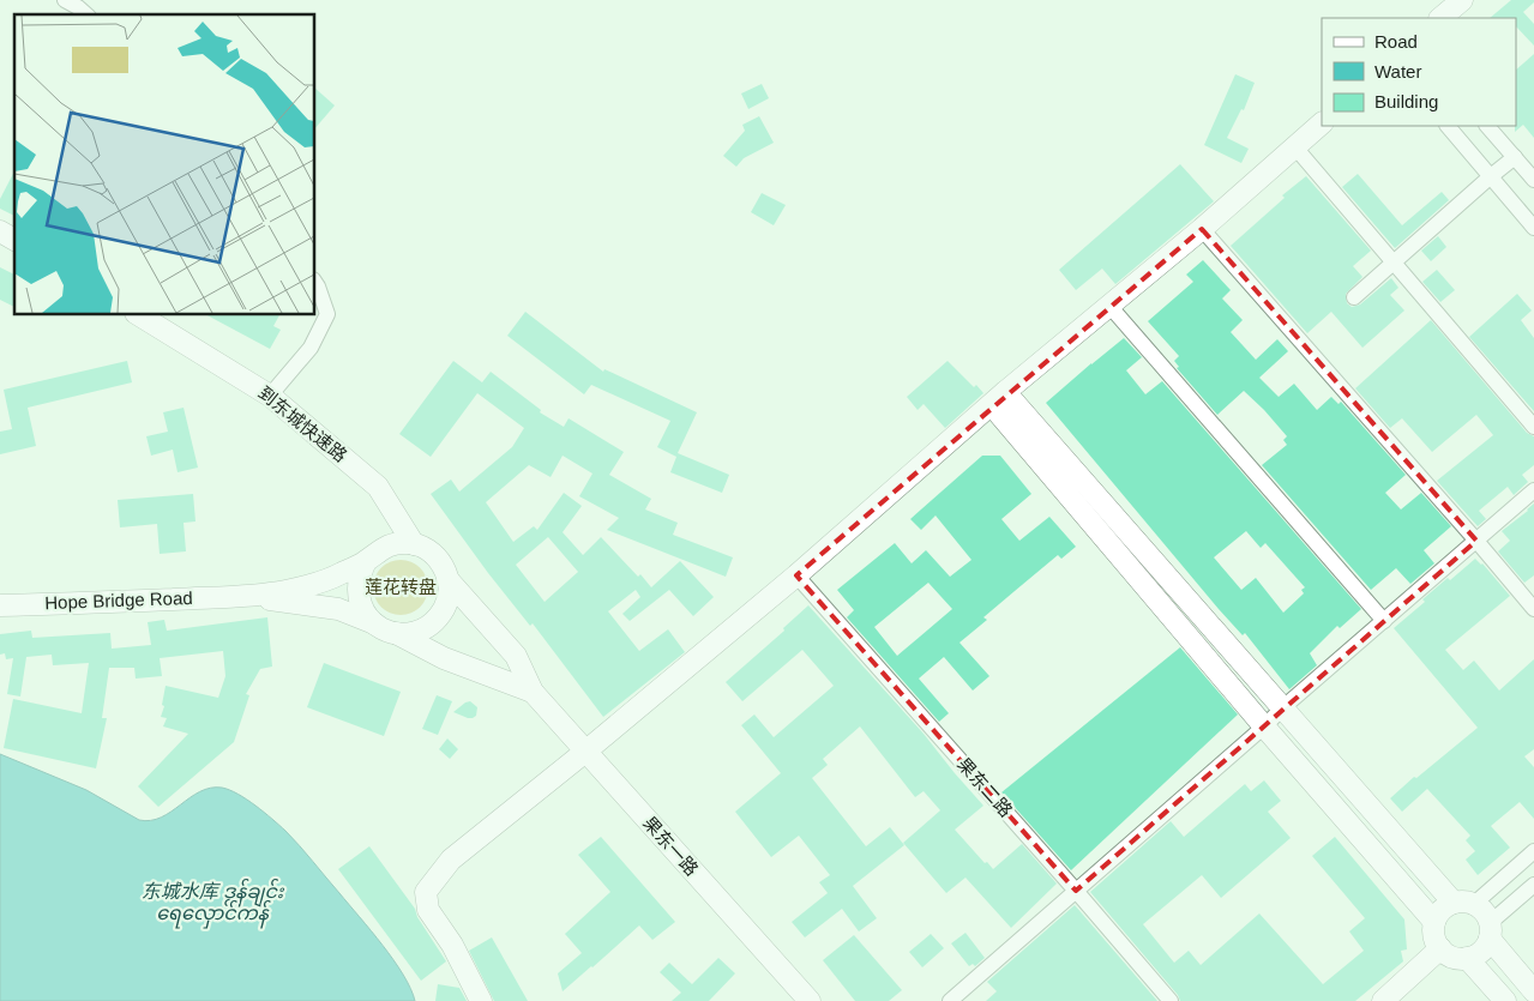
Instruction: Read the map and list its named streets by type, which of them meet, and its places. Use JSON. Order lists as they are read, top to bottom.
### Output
{
  "streets": {
    "street": [
      "到东城快速路",
      "Hope Bridge Road",
      "果东二路",
      "果东一路"
    ]
  },
  "water": ["东城水库 ဒွန်ချင်း ရေလှောင်ကန်"],
  "parks": ["莲花转盘"],
  "legend": ["Road", "Water", "Building"]
}
